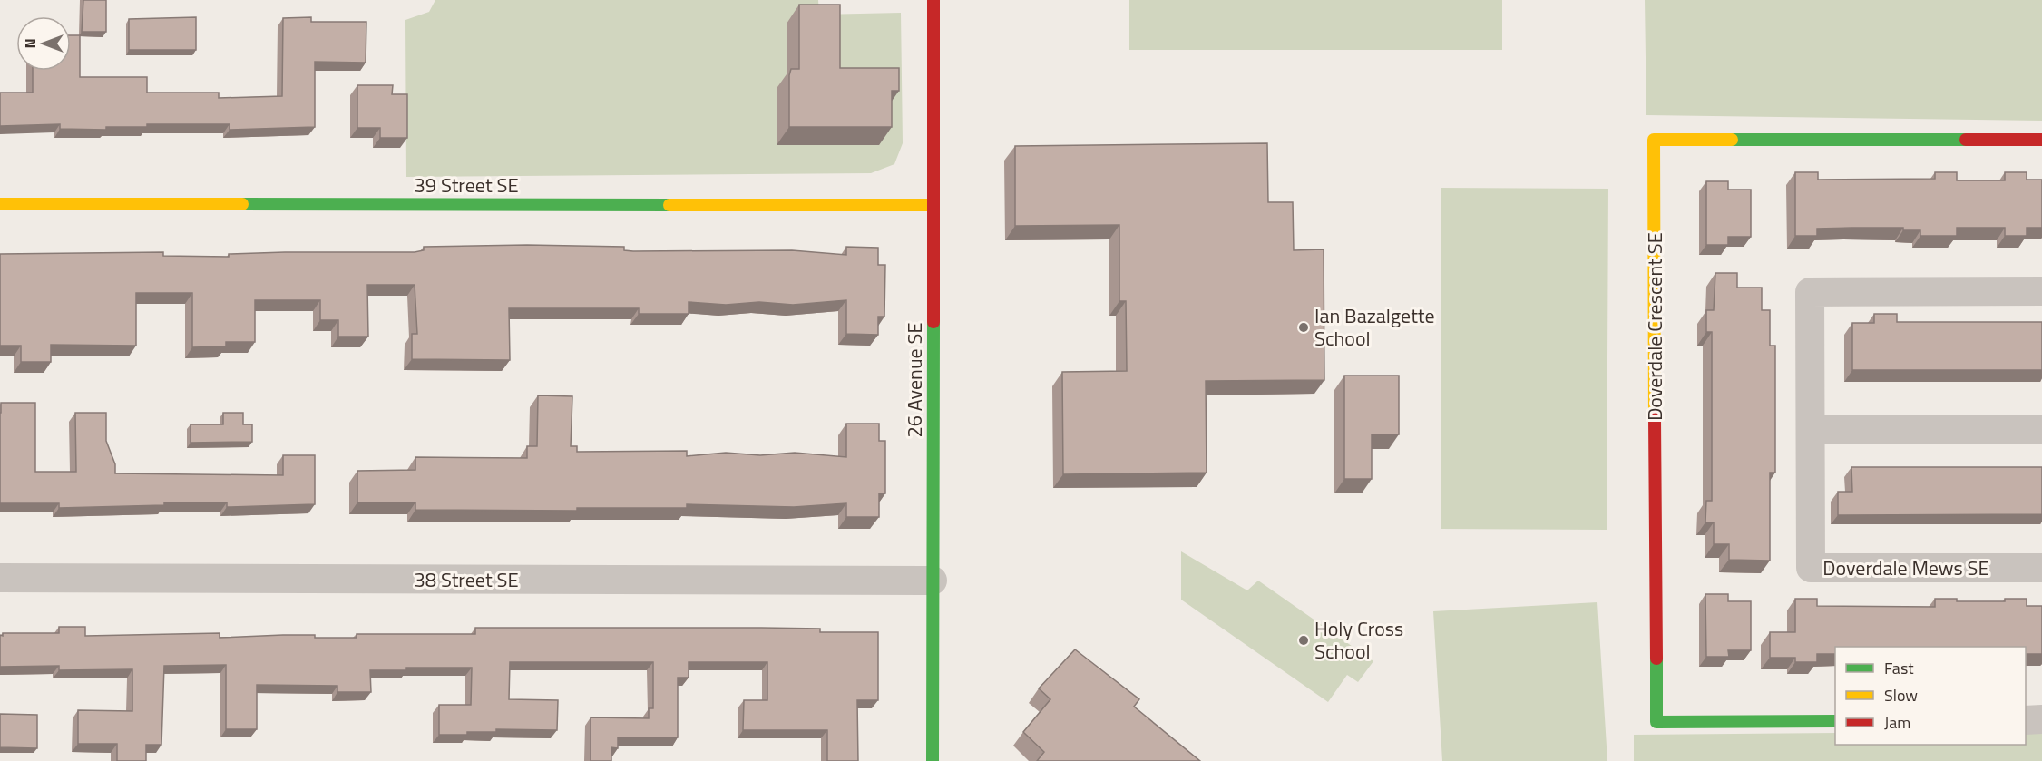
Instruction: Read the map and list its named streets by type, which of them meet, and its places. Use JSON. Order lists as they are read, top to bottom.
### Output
{
  "streets": {
    "street": [
      "39 Street SE",
      "Doverdale Crescent SE",
      "26 Avenue SE",
      "Doverdale Mews SE",
      "38 Street SE"
    ]
  },
  "crossings": [
    ["39 Street SE", "26 Avenue SE"],
    ["26 Avenue SE", "38 Street SE"]
  ],
  "places": ["Ian Bazalgette School", "Holy Cross School"],
  "legend": ["Fast", "Slow", "Jam"],
  "north": "left"
}
